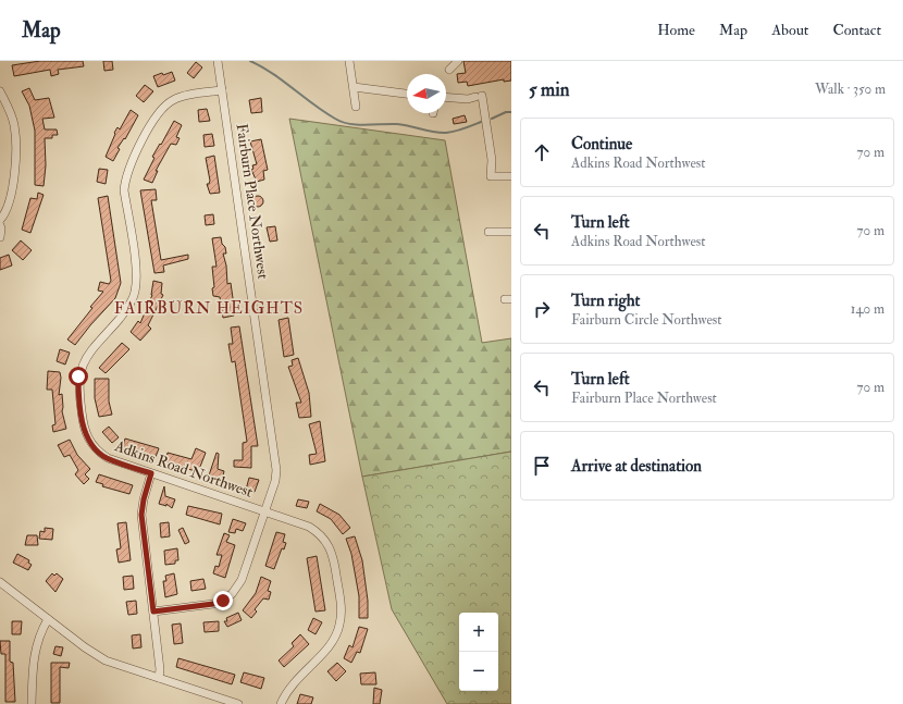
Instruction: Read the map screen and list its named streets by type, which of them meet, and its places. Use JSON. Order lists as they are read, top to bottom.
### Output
{
  "streets": {
    "street": ["Fairburn Place Northwest", "Adkins Road Northwest"]
  },
  "crossings": [
    ["Fairburn Place Northwest", "Adkins Road Northwest"]
  ],
  "districts": ["FAIRBURN HEIGHTS"],
  "north": "left",
  "page": {
    "header": "Map",
    "nav": [
      "Home",
      "Map",
      "About",
      "Contact"
    ],
    "heading": ["5 min", "Walk · 350 m"],
    "list": [
      ["Continue", "Adkins Road Northwest", "70 m"],
      ["Turn left", "Adkins Road Northwest", "70 m"],
      ["Turn right", "Fairburn Circle Northwest", "140 m"],
      ["Turn left", "Fairburn Place Northwest", "70 m"],
      "Arrive at destination"
    ],
    "map_buttons": ["+", "−"]
  }
}
